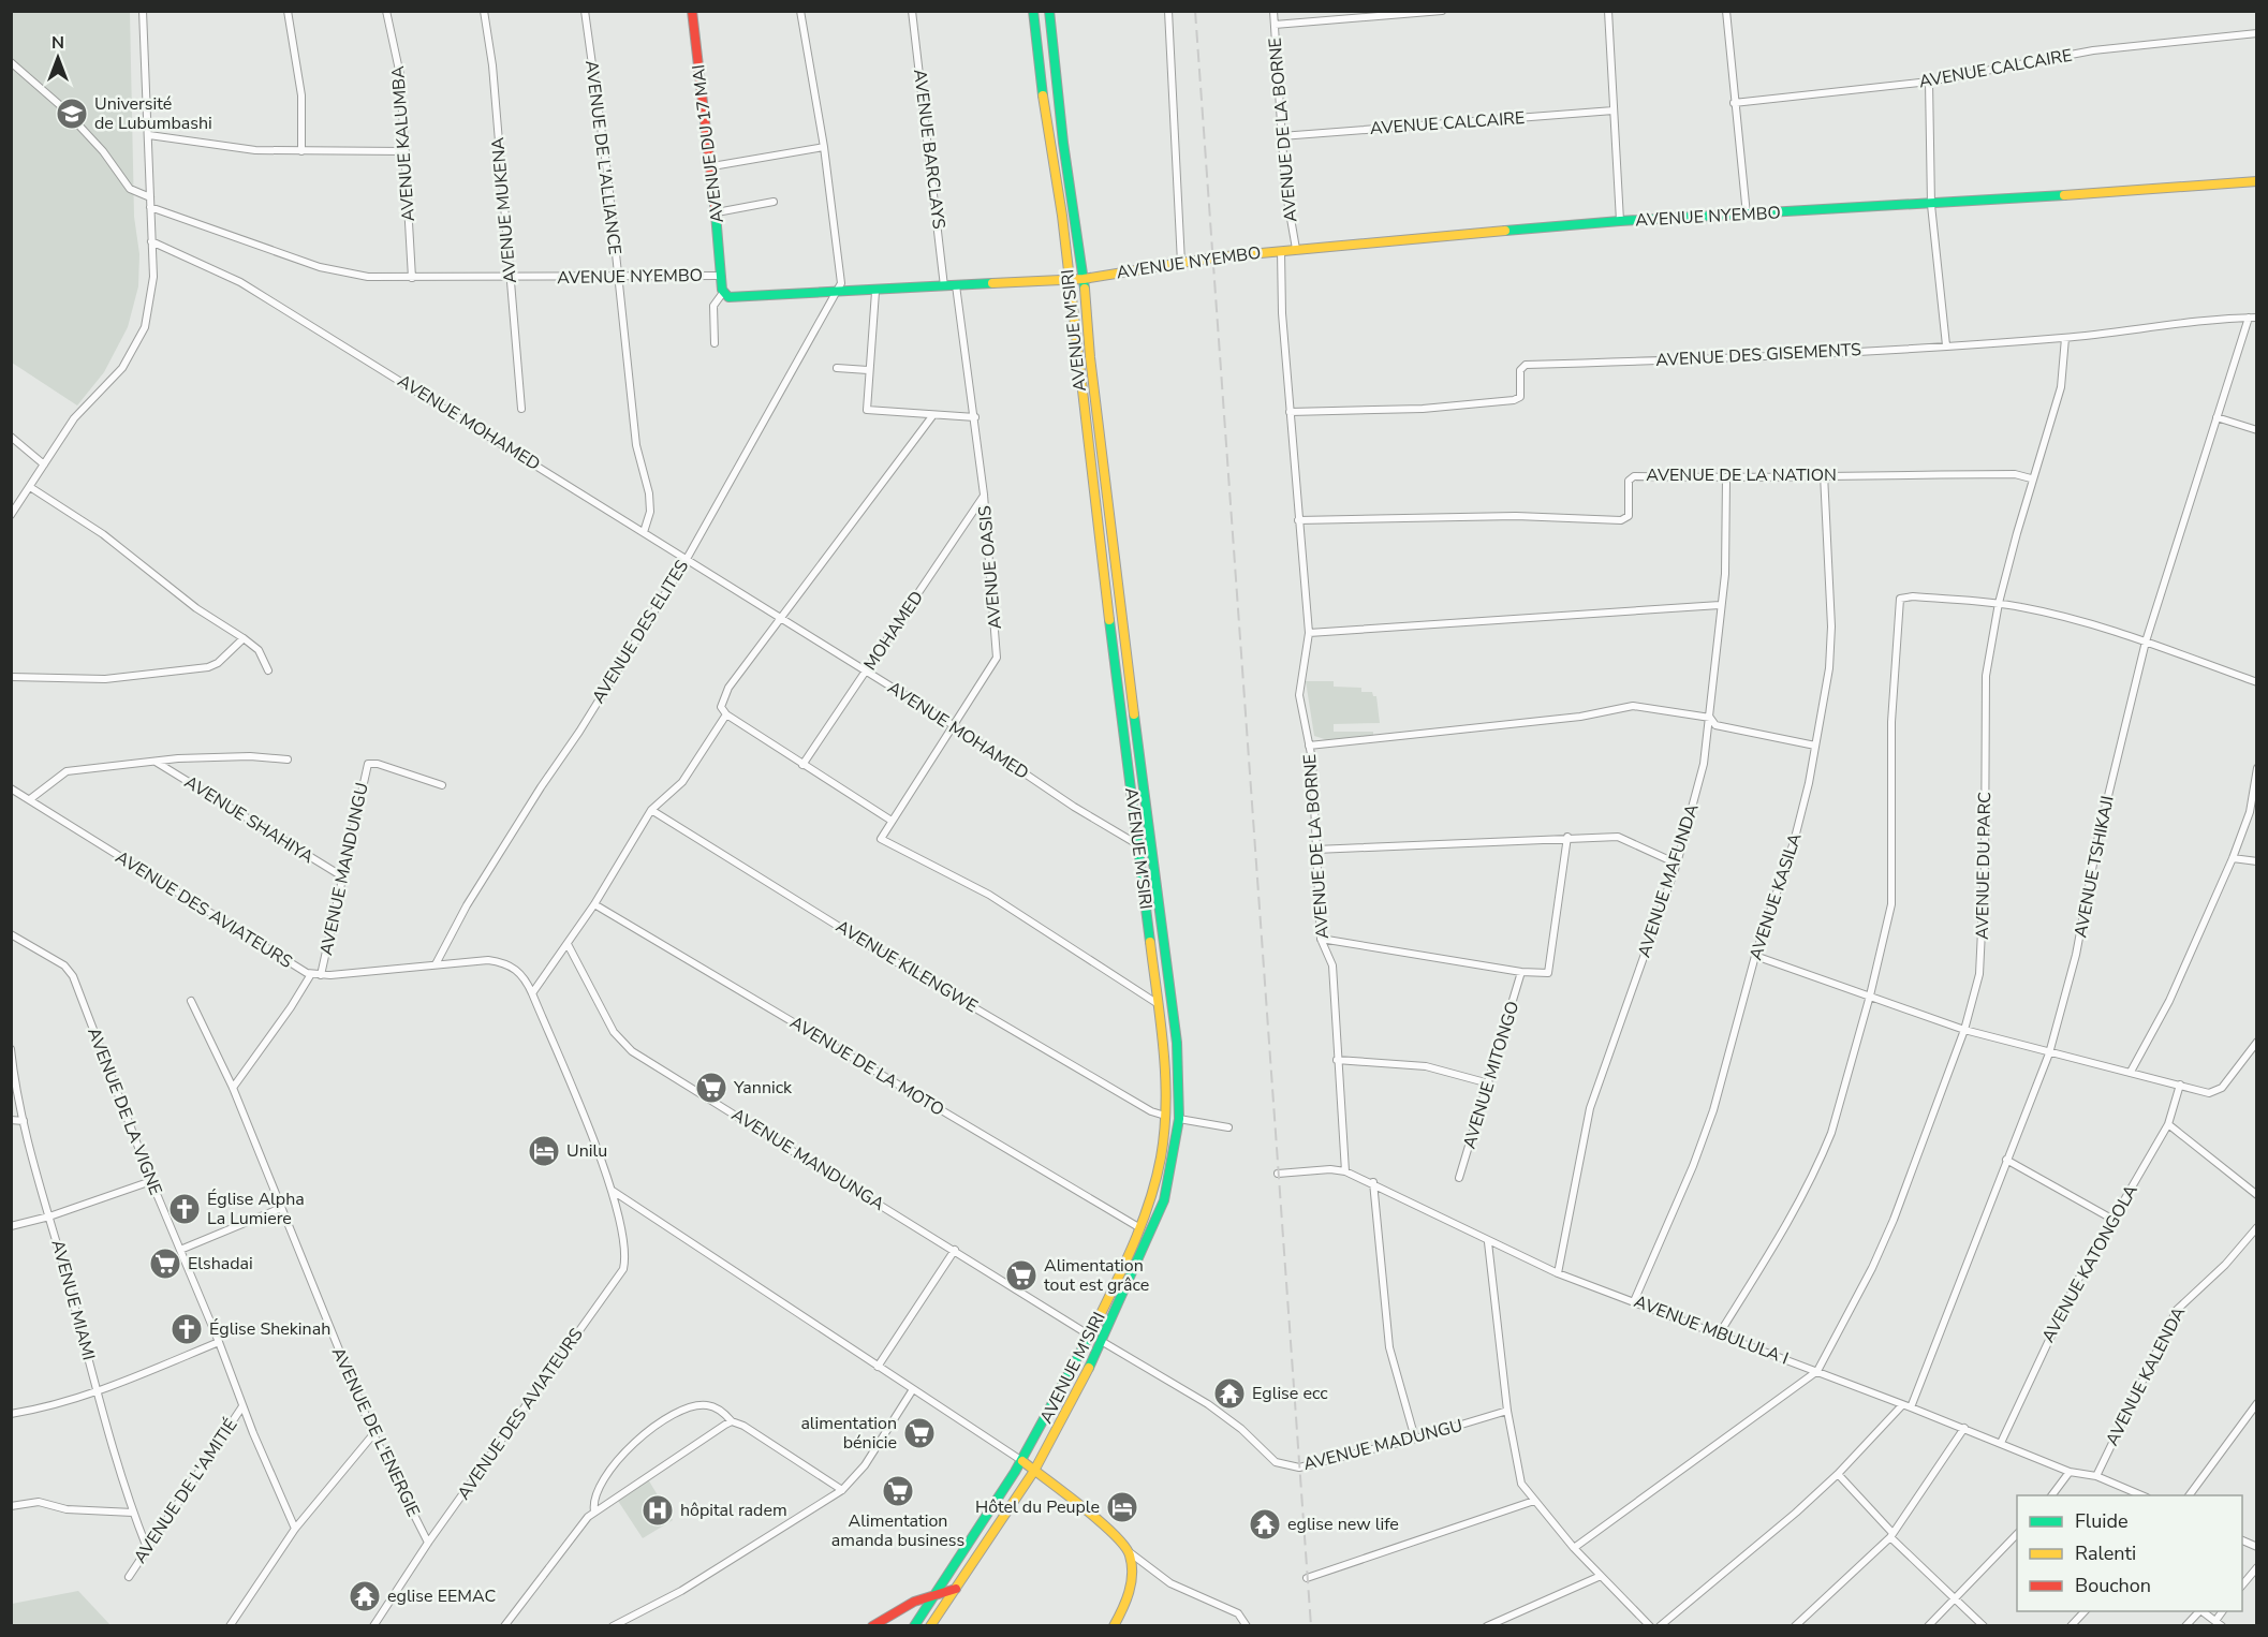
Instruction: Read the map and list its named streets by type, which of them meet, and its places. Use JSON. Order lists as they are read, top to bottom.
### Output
{
  "streets": {
    "main road": ["AVENUE DU 17 MAI", "AVENUE NYEMBO", "AVENUE M'SIRI"],
    "street": [
      "AVENUE CALCAIRE",
      "AVENUE DE LA BORNE",
      "AVENUE KALUMBA",
      "AVENUE BARCLAYS",
      "AVENUE DE L'ALLIANCE",
      "AVENUE MUKENA",
      "AVENUE DES GISEMENTS",
      "AVENUE MOHAMED",
      "AVENUE DE LA NATION",
      "AVENUE OASIS",
      "MOHAMED",
      "AVENUE DES ELITES",
      "AVENUE SHAHIYA",
      "AVENUE DU PARC",
      "AVENUE TSHIKAJI",
      "AVENUE MANDUNGU",
      "AVENUE MAFUNDA",
      "AVENUE KASILA",
      "AVENUE DES AVIATEURS",
      "AVENUE KILENGWE",
      "AVENUE DE LA MOTO",
      "AVENUE MITONGO",
      "AVENUE DE LA VIGNE",
      "AVENUE MANDUNGA",
      "AVENUE KATONGOLA",
      "AVENUE MIAMI",
      "AVENUE MBULULA I",
      "AVENUE KALENDA",
      "AVENUE DE L'ENERGIE",
      "AVENUE MADUNGU",
      "AVENUE DE L'AMITIÉ"
    ]
  },
  "crossings": [
    ["AVENUE CALCAIRE", "AVENUE DE LA BORNE"],
    ["AVENUE DE LA BORNE", "AVENUE NYEMBO"],
    ["AVENUE DE LA BORNE", "AVENUE DES GISEMENTS"],
    ["AVENUE DE LA BORNE", "AVENUE DE LA NATION"],
    ["AVENUE DE LA BORNE", "AVENUE MBULULA I"],
    ["AVENUE KALUMBA", "AVENUE NYEMBO"],
    ["AVENUE DU 17 MAI", "AVENUE NYEMBO"],
    ["AVENUE BARCLAYS", "AVENUE NYEMBO"],
    ["AVENUE DE L'ALLIANCE", "AVENUE NYEMBO"],
    ["AVENUE DE L'ALLIANCE", "AVENUE MOHAMED"],
    ["AVENUE MUKENA", "AVENUE NYEMBO"],
    ["AVENUE NYEMBO", "AVENUE M'SIRI"],
    ["AVENUE NYEMBO", "AVENUE OASIS"],
    ["AVENUE NYEMBO", "AVENUE DES ELITES"],
    ["AVENUE M'SIRI", "AVENUE MOHAMED"],
    ["AVENUE M'SIRI", "AVENUE OASIS"],
    ["AVENUE M'SIRI", "AVENUE KILENGWE"],
    ["AVENUE M'SIRI", "AVENUE DE LA MOTO"],
    ["AVENUE M'SIRI", "AVENUE MANDUNGA"],
    ["AVENUE M'SIRI", "AVENUE MADUNGU"],
    ["AVENUE DES GISEMENTS", "AVENUE DU PARC"],
    ["AVENUE DES GISEMENTS", "AVENUE TSHIKAJI"],
    ["AVENUE MOHAMED", "AVENUE OASIS"],
    ["AVENUE MOHAMED", "MOHAMED"],
    ["AVENUE MOHAMED", "AVENUE DES ELITES"],
    ["AVENUE DE LA NATION", "AVENUE DU PARC"],
    ["AVENUE DE LA NATION", "AVENUE MAFUNDA"],
    ["AVENUE DE LA NATION", "AVENUE KASILA"],
    ["AVENUE OASIS", "MOHAMED"],
    ["AVENUE DES ELITES", "AVENUE DES AVIATEURS"],
    ["AVENUE SHAHIYA", "AVENUE MANDUNGU"],
    ["AVENUE DU PARC", "AVENUE MBULULA I"],
    ["AVENUE TSHIKAJI", "AVENUE MBULULA I"],
    ["AVENUE MANDUNGU", "AVENUE DES AVIATEURS"],
    ["AVENUE MANDUNGU", "AVENUE DE L'ENERGIE"],
    ["AVENUE MAFUNDA", "AVENUE MBULULA I"],
    ["AVENUE KASILA", "AVENUE MBULULA I"],
    ["AVENUE DES AVIATEURS", "AVENUE DE L'ENERGIE"],
    ["AVENUE DE LA VIGNE", "AVENUE DE L'AMITIÉ"],
    ["AVENUE KATONGOLA", "AVENUE MBULULA I"],
    ["AVENUE MIAMI", "AVENUE DE L'AMITIÉ"],
    ["AVENUE MBULULA I", "AVENUE KALENDA"]
  ],
  "places": {
    "school or university": ["Université de Lubumbashi"],
    "supermarket": [
      "Yannick",
      "Elshadai",
      "Alimentation tout est grâce",
      "alimentation bénicie",
      "Alimentation amanda business"
    ],
    "hotel": ["Unilu", "Hôtel du Peuple"],
    "church": ["Église Alpha La Lumiere", "Église Shekinah"],
    "temple": ["Eglise ecc", "eglise new life", "eglise EEMAC"],
    "hospital": ["hôpital radem"]
  },
  "legend": ["Fluide", "Ralenti", "Bouchon"],
  "north": "top"
}
